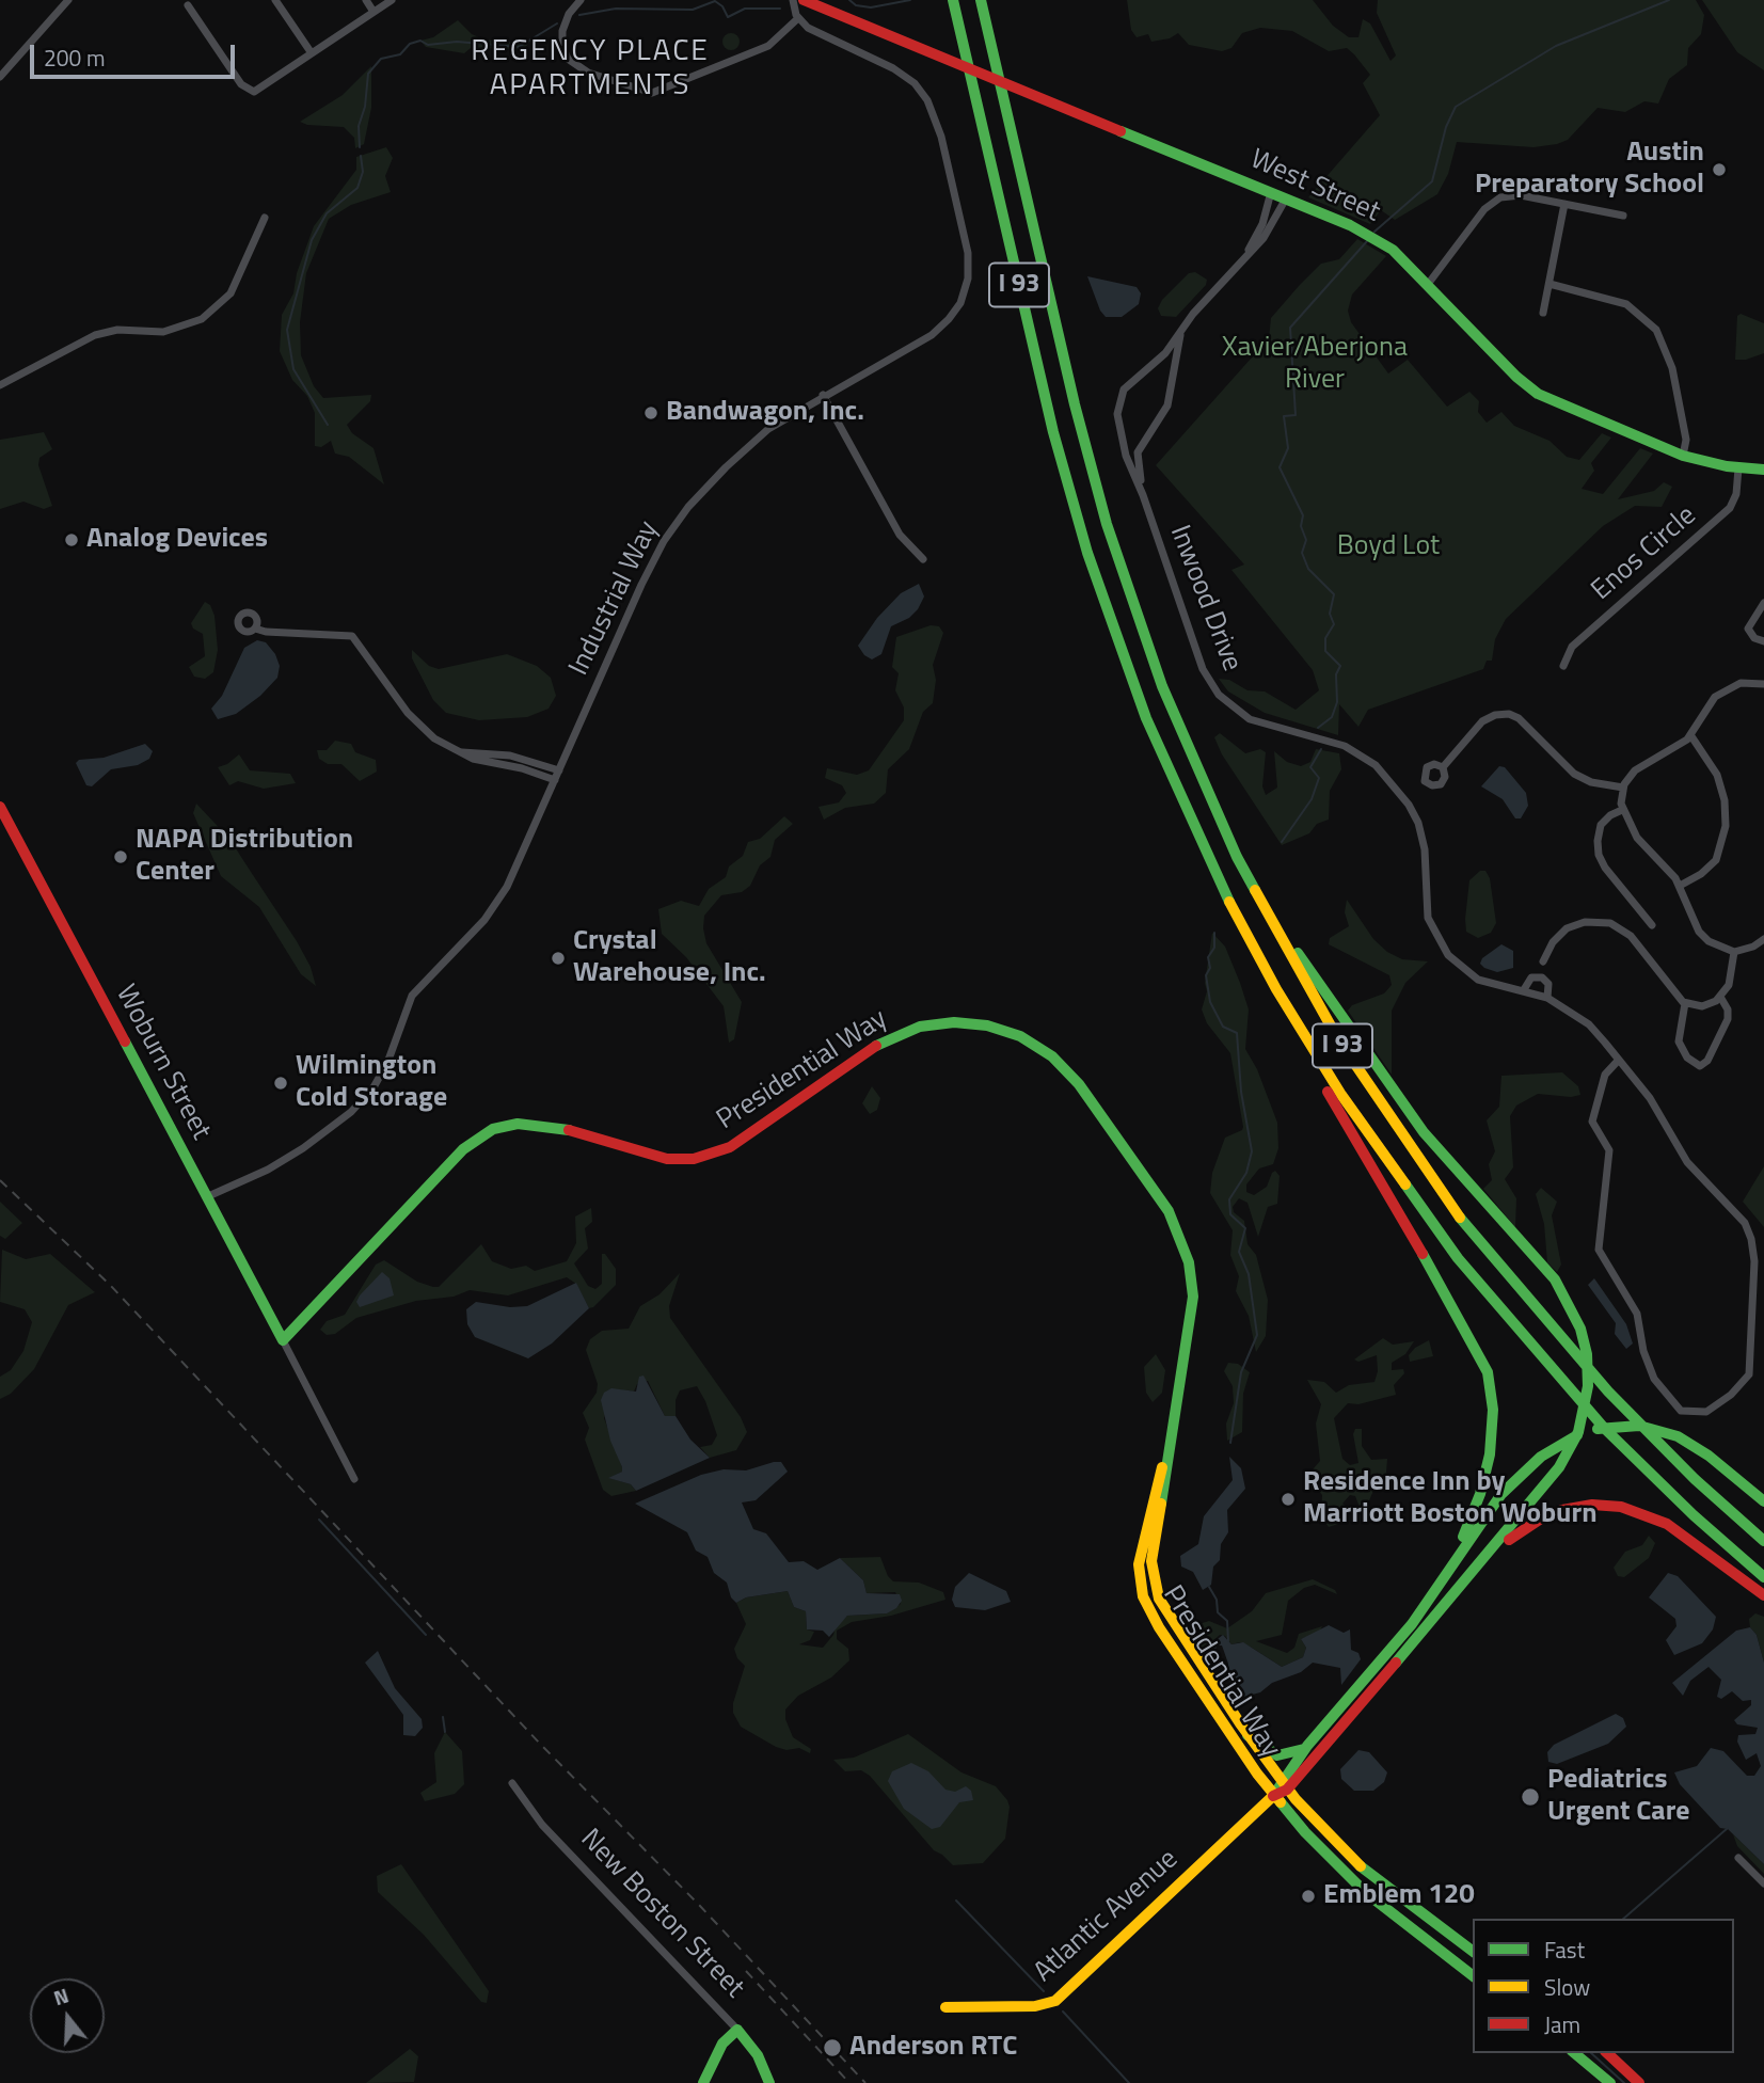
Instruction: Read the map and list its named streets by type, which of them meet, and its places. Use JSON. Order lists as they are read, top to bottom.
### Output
{
  "streets": {
    "main road": [
      "West Street",
      "I 93",
      "Woburn Street",
      "Presidential Way",
      "New Boston Street",
      "Atlantic Avenue"
    ],
    "street": ["Enos Circle", "Industrial Way", "Inwood Drive"]
  },
  "crossings": [
    ["West Street", "Enos Circle"],
    ["West Street", "Inwood Drive"],
    ["Industrial Way", "Woburn Street"],
    ["Woburn Street", "Presidential Way"],
    ["Presidential Way", "Atlantic Avenue"]
  ],
  "districts": ["REGENCY PLACE APARTMENTS"],
  "parks": ["Xavier/Aberjona River", "Boyd Lot"],
  "places": [
    "Austin Preparatory School",
    "Bandwagon, Inc.",
    "Analog Devices",
    "NAPA Distribution Center",
    "Crystal Warehouse, Inc.",
    "Wilmington Cold Storage",
    "Residence Inn by Marriott Boston Woburn",
    "Pediatrics Urgent Care",
    "Emblem 120",
    "Anderson RTC"
  ],
  "legend": ["Fast", "Slow", "Jam"],
  "scale_bar": "200 m",
  "north": "top"
}
